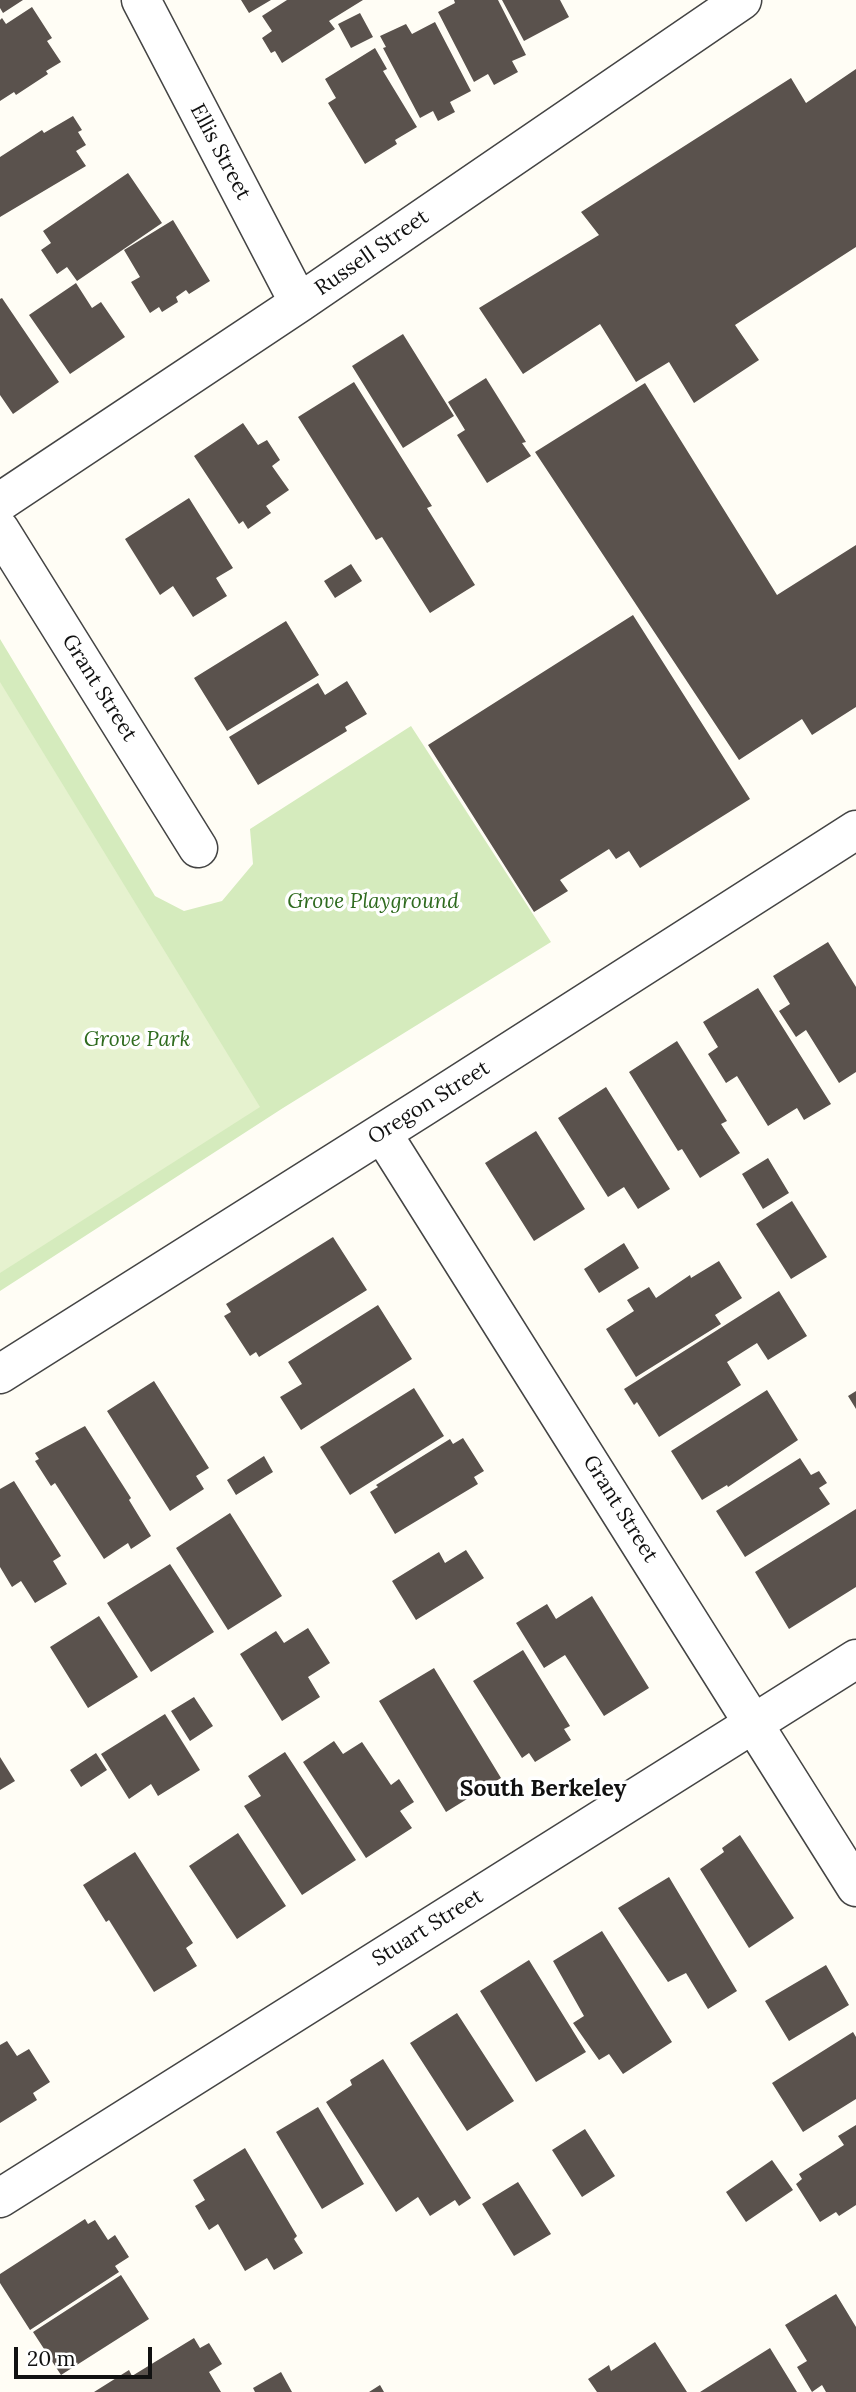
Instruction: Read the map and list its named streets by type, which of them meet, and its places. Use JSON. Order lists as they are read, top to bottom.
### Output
{
  "streets": {
    "street": [
      "Ellis Street",
      "Russell Street",
      "Grant Street",
      "Oregon Street",
      "Stuart Street"
    ]
  },
  "crossings": [
    ["Ellis Street", "Russell Street"],
    ["Grant Street", "Oregon Street"],
    ["Grant Street", "Stuart Street"]
  ],
  "districts": ["South Berkeley"],
  "parks": ["Grove Playground", "Grove Park"],
  "scale_bar": "20 m"
}
